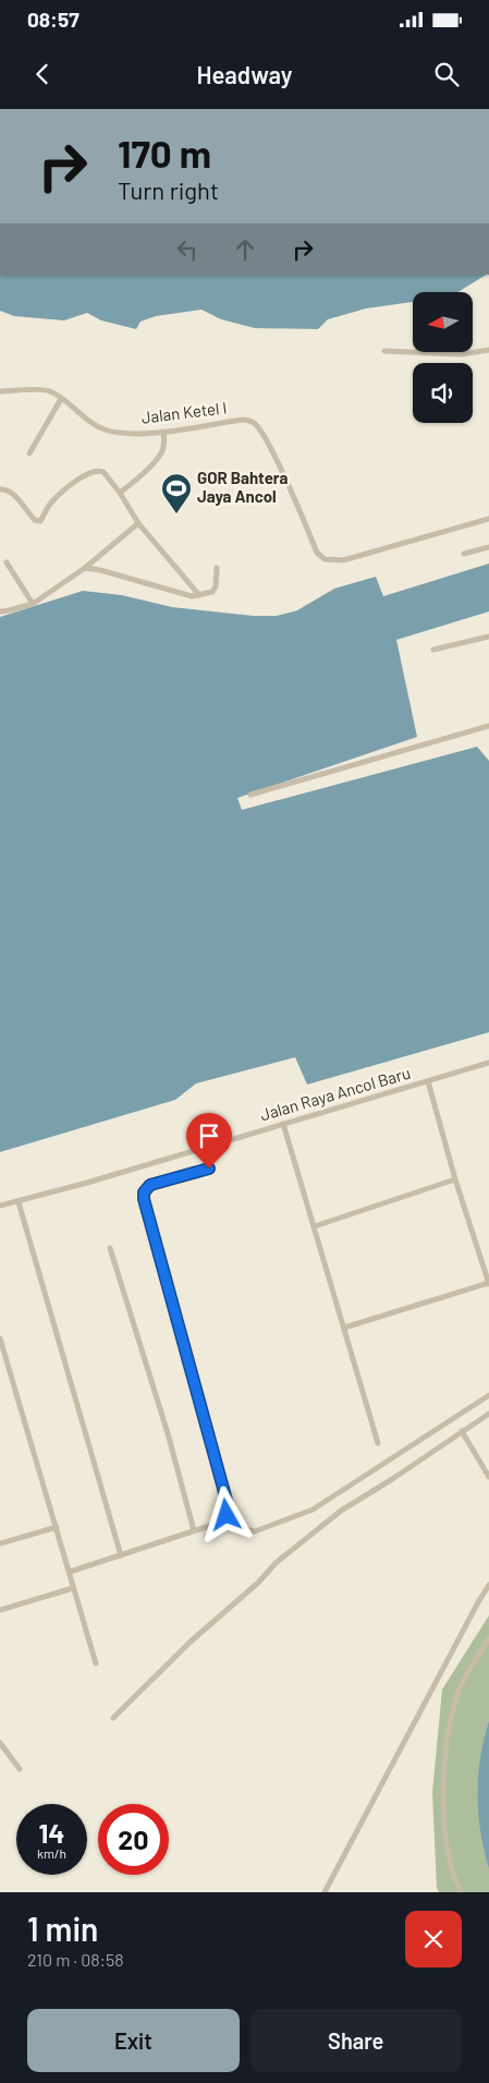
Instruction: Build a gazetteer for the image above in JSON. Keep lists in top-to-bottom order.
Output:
{
  "streets": {
    "lane": ["Jalan Ketel I", "Jalan Raya Ancol Baru"]
  },
  "places": {
    "sports": ["GOR Bahtera Jaya Ancol"]
  },
  "north": "left",
  "page": {
    "status": "08:57",
    "header": "Headway",
    "turn": ["170 m", "Turn right"],
    "speed": "14 km/h",
    "limit": "20",
    "heading": ["1 min", "210 m · 08:58"],
    "buttons": ["Exit", "Share"]
  }
}
